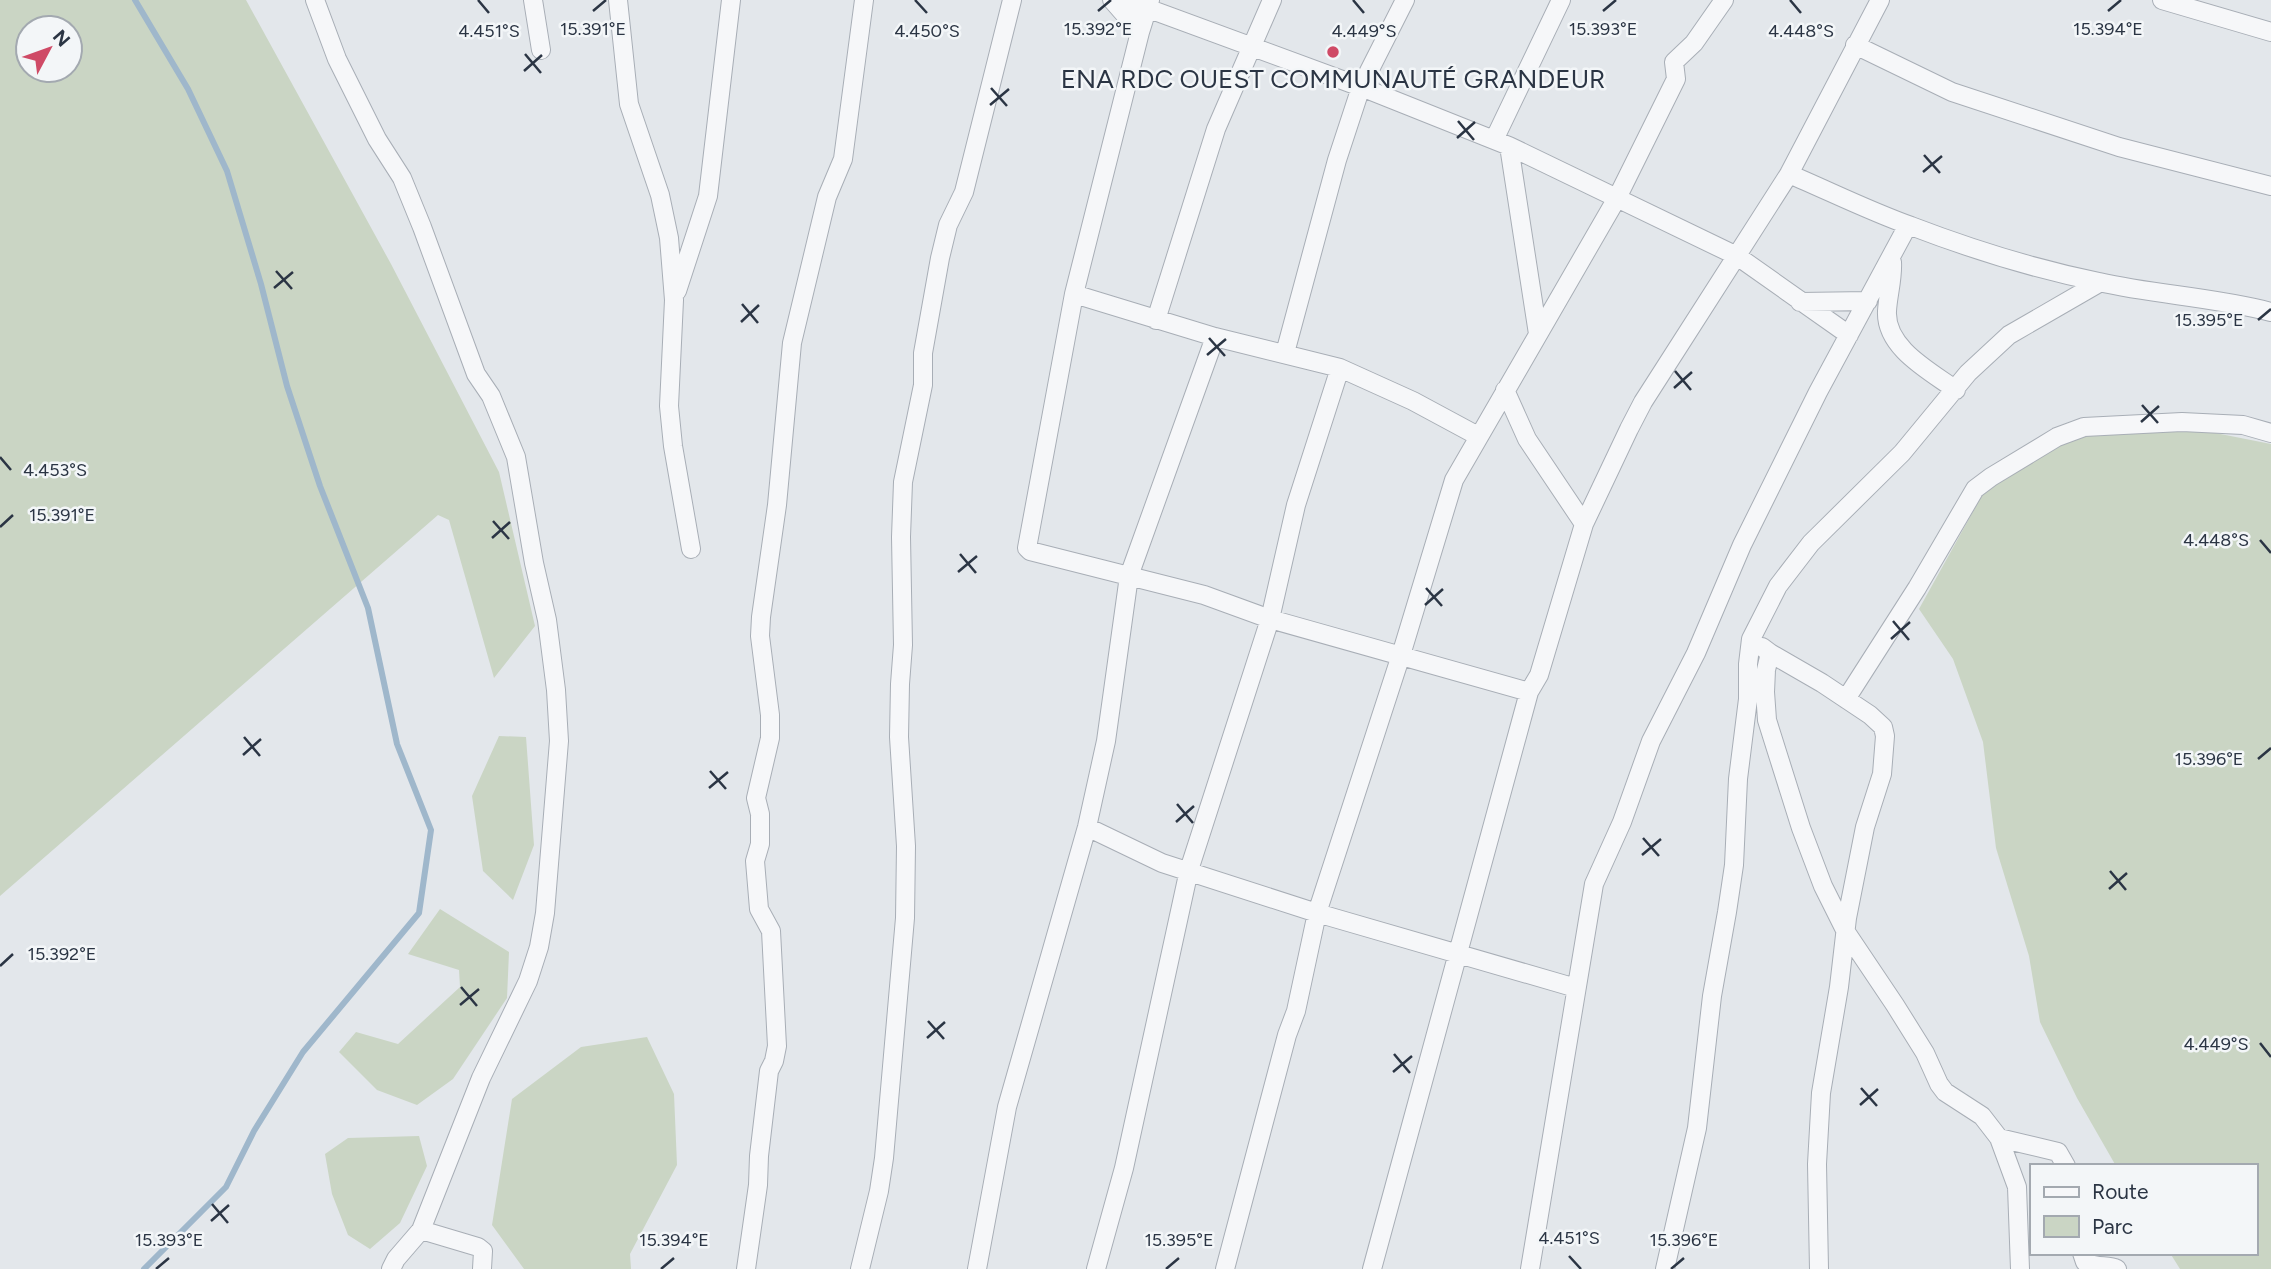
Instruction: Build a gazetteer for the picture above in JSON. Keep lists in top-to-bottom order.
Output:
{
  "places": ["ENA RDC OUEST COMMUNAUTÉ GRANDEUR"],
  "legend": ["Route", "Parc"],
  "north": "top right",
  "coordinates": [
    "15.391°E",
    "15.392°E",
    "15.393°E",
    "15.394°E",
    "4.451°S",
    "4.449°S",
    "4.448°S",
    "4.450°S",
    "15.395°E",
    "4.453°S",
    "15.396°E"
  ]
}
